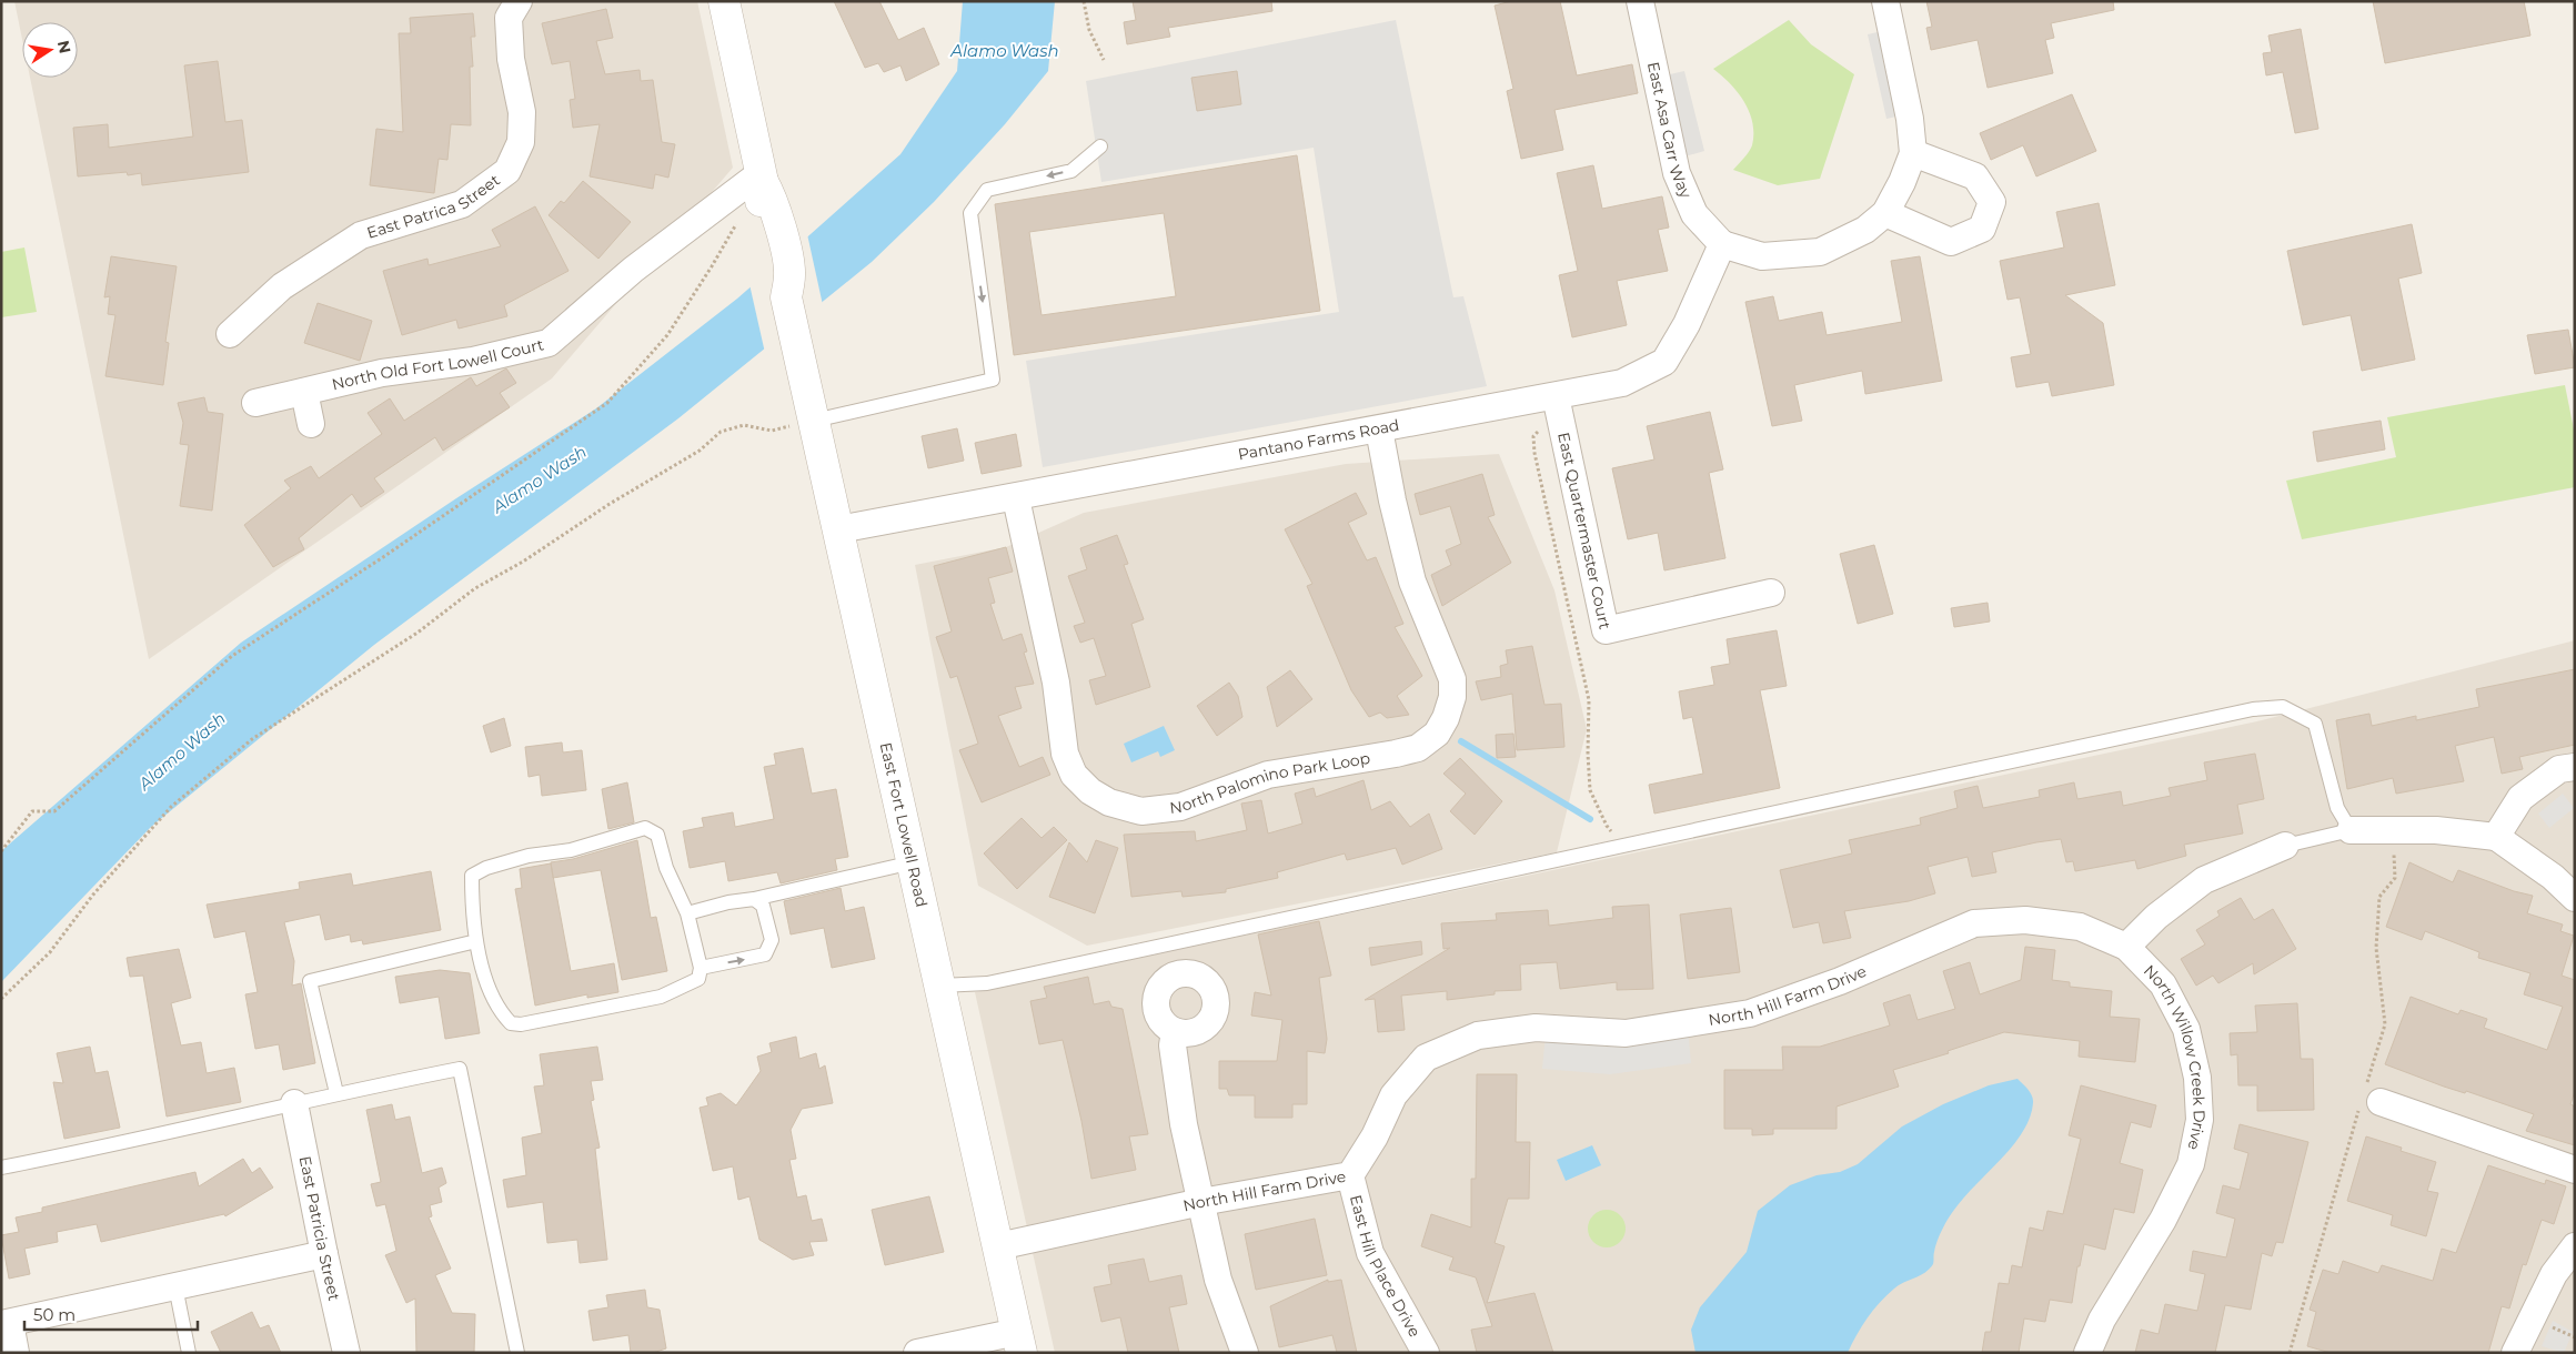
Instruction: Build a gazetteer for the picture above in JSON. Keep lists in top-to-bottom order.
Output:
{
  "streets": {
    "street": [
      "East Asa Carr Way",
      "East Patrica Street",
      "North Old Fort Lowell Court",
      "Pantano Farms Road",
      "East Quartermaster Court",
      "North Palomino Park Loop",
      "East Fort Lowell Road",
      "North Hill Farm Drive",
      "North Willow Creek Drive",
      "East Patricia Street",
      "East Hill Place Drive"
    ]
  },
  "crossings": [
    ["East Asa Carr Way", "Pantano Farms Road"],
    ["North Old Fort Lowell Court", "East Fort Lowell Road"],
    ["Pantano Farms Road", "East Quartermaster Court"],
    ["Pantano Farms Road", "North Palomino Park Loop"],
    ["Pantano Farms Road", "East Fort Lowell Road"],
    ["East Fort Lowell Road", "North Hill Farm Drive"],
    ["North Hill Farm Drive", "North Willow Creek Drive"],
    ["North Hill Farm Drive", "East Hill Place Drive"]
  ],
  "water": ["Alamo Wash"],
  "scale_bar": "50 m",
  "north": "right"
}
